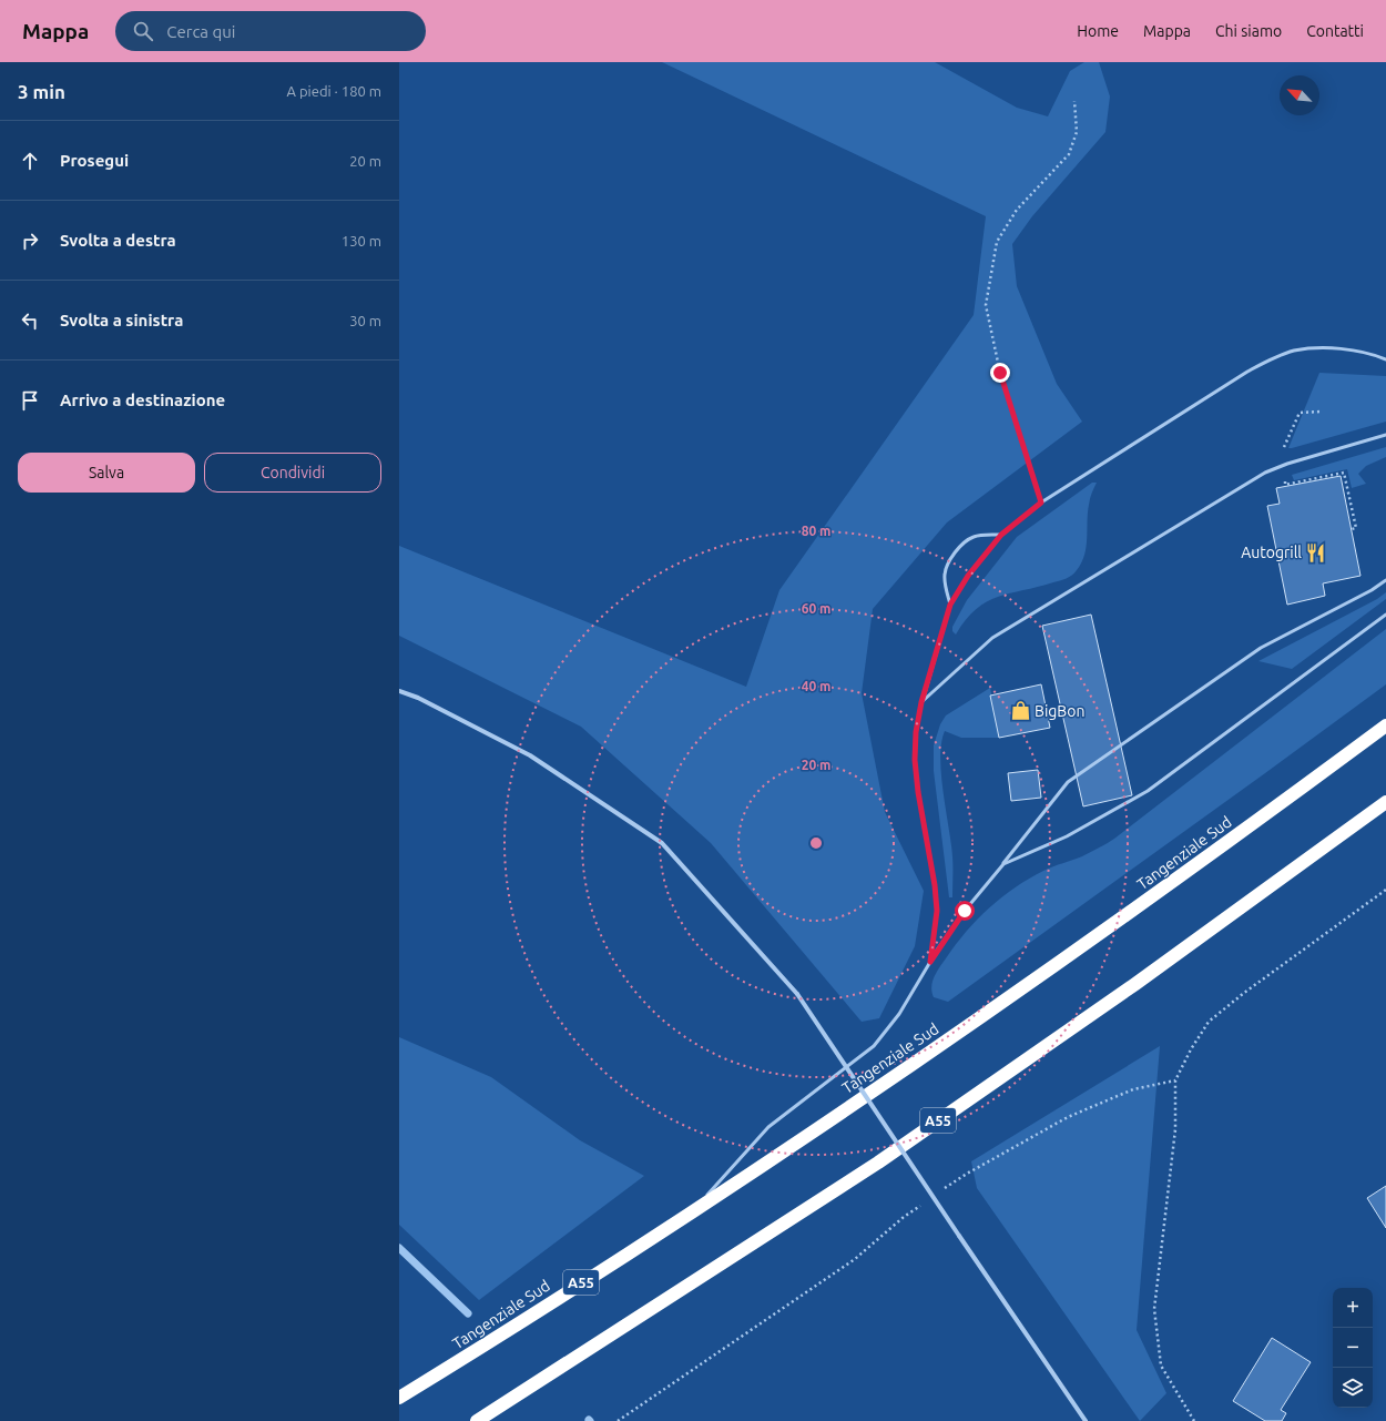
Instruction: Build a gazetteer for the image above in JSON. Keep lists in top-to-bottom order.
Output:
{
  "streets": {
    "highway": ["Tangenziale Sud", "A55"]
  },
  "places": {
    "restaurant": ["Autogrill"],
    "shop": ["BigBon"]
  },
  "north": "top left",
  "page": {
    "header": "Mappa",
    "search": "Cerca qui",
    "nav": [
      "Home",
      "Mappa",
      "Chi siamo",
      "Contatti"
    ],
    "heading": ["3 min", "A piedi · 180 m"],
    "list": [
      ["Prosegui", "20 m"],
      ["Svolta a destra", "130 m"],
      ["Svolta a sinistra", "30 m"],
      "Arrivo a destinazione"
    ],
    "buttons": ["Salva", "Condividi"],
    "map_buttons": ["+", "−"]
  },
  "rings": [
    "80 m",
    "60 m",
    "40 m",
    "20 m"
  ]
}
